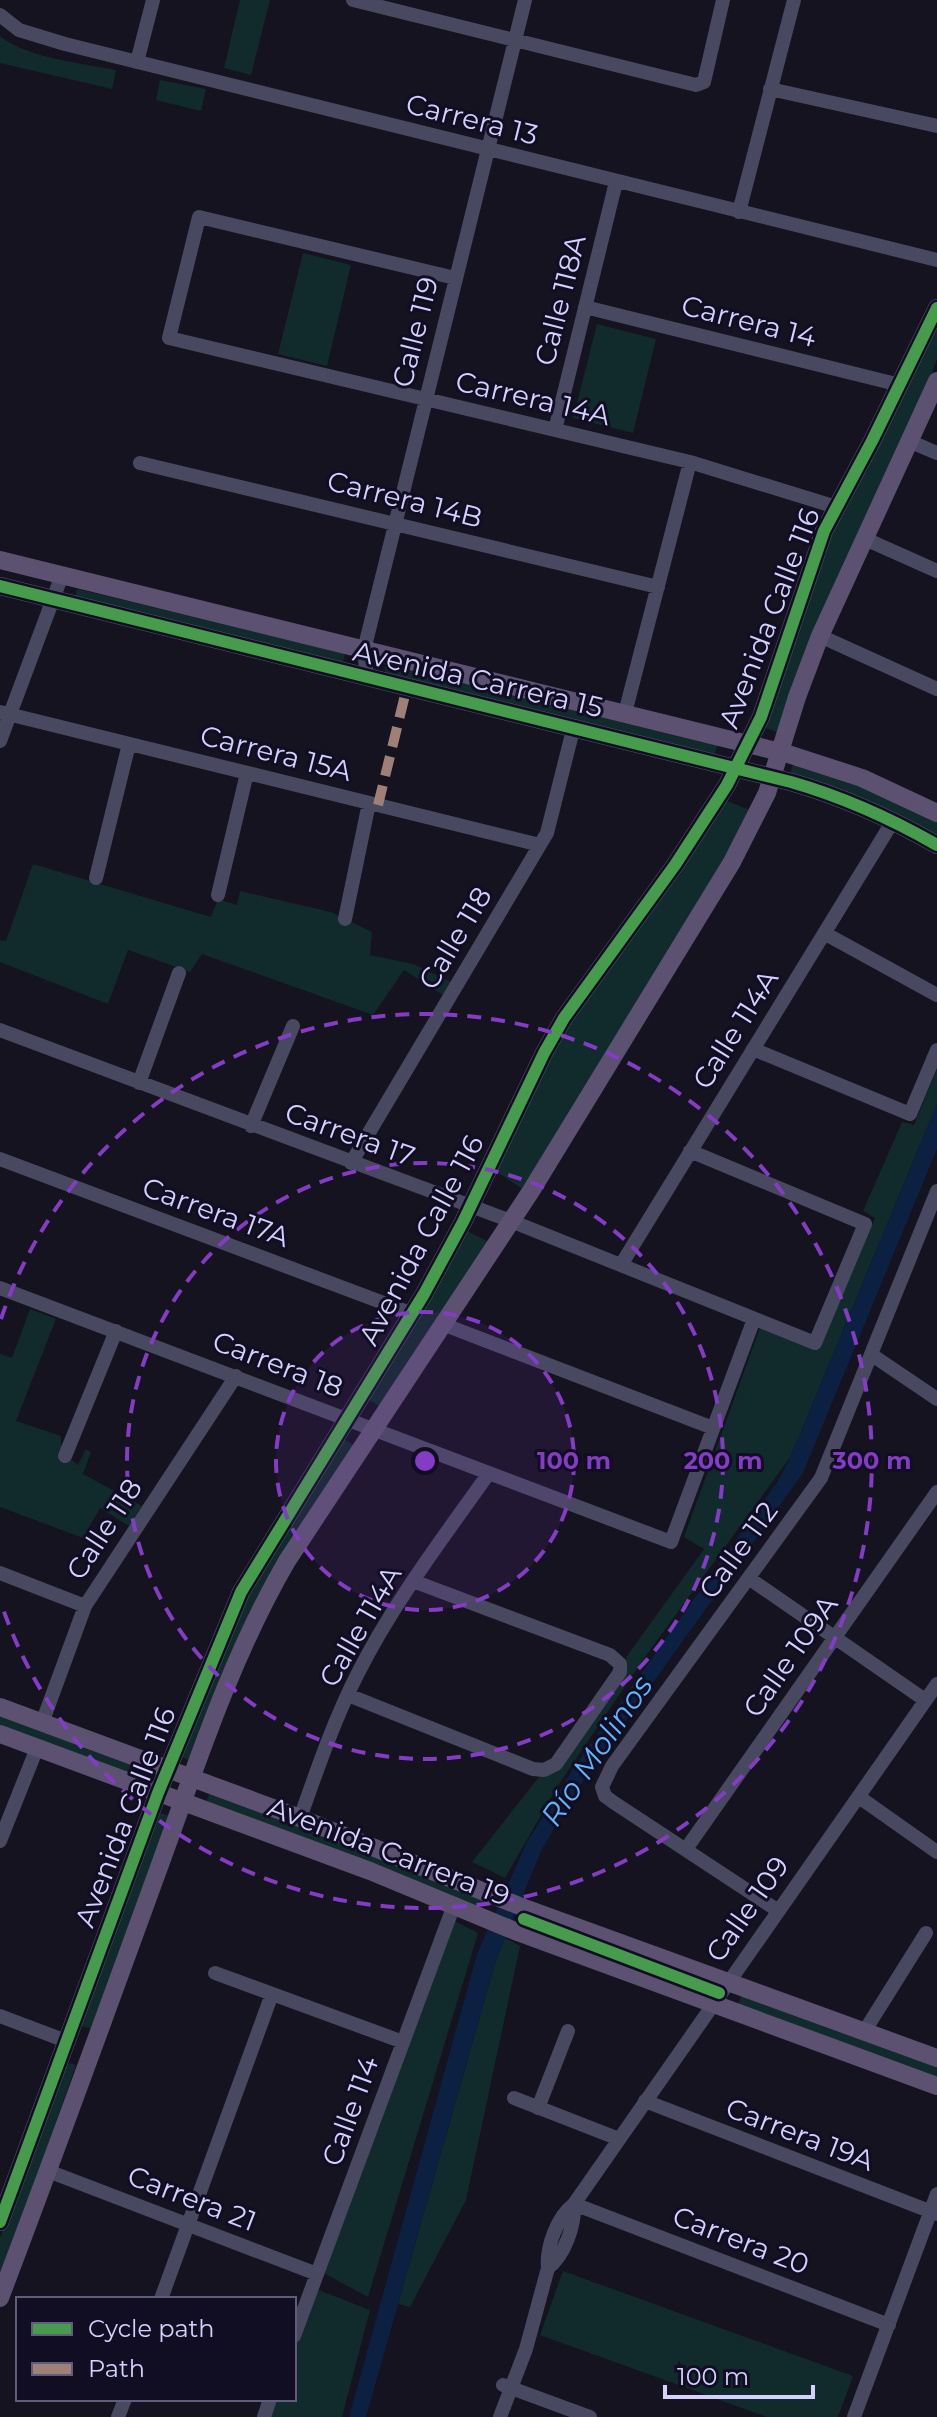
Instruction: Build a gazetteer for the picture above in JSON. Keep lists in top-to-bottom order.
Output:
{
  "streets": {
    "main road": ["Avenida Calle 116", "Avenida Carrera 15", "Avenida Carrera 19"],
    "street": [
      "Carrera 13",
      "Calle 118A",
      "Carrera 14",
      "Calle 119",
      "Carrera 14A",
      "Carrera 14B",
      "Carrera 15A",
      "Calle 118",
      "Calle 114A",
      "Carrera 17",
      "Carrera 17A",
      "Carrera 18",
      "Calle 112",
      "Calle 109A",
      "Calle 109",
      "Calle 114",
      "Carrera 19A",
      "Carrera 21",
      "Carrera 20"
    ]
  },
  "crossings": [
    ["Carrera 13", "Calle 118A"],
    ["Carrera 13", "Calle 119"],
    ["Calle 118A", "Carrera 14"],
    ["Calle 118A", "Carrera 14A"],
    ["Carrera 14", "Avenida Calle 116"],
    ["Calle 119", "Carrera 14A"],
    ["Calle 119", "Carrera 14B"],
    ["Calle 119", "Avenida Carrera 15"],
    ["Carrera 14A", "Avenida Calle 116"],
    ["Avenida Calle 116", "Avenida Carrera 15"],
    ["Avenida Calle 116", "Carrera 17"],
    ["Avenida Calle 116", "Carrera 17A"],
    ["Avenida Calle 116", "Carrera 18"],
    ["Avenida Calle 116", "Avenida Carrera 19"],
    ["Avenida Calle 116", "Carrera 21"],
    ["Avenida Carrera 15", "Calle 118"],
    ["Avenida Carrera 15", "Calle 114A"],
    ["Carrera 15A", "Calle 118"],
    ["Calle 118", "Carrera 17"],
    ["Calle 118", "Carrera 18"],
    ["Calle 118", "Avenida Carrera 19"],
    ["Calle 114A", "Carrera 17"],
    ["Calle 114A", "Carrera 18"],
    ["Calle 114A", "Avenida Carrera 19"],
    ["Calle 112", "Calle 109A"],
    ["Avenida Carrera 19", "Calle 109"],
    ["Avenida Carrera 19", "Calle 114"],
    ["Calle 109", "Carrera 19A"],
    ["Calle 109", "Carrera 20"],
    ["Calle 114", "Carrera 21"]
  ],
  "water": ["Río Molinos"],
  "legend": ["Cycle path", "Path"],
  "scale_bar": "100 m",
  "rings": ["100 m", "200 m", "300 m"]
}
